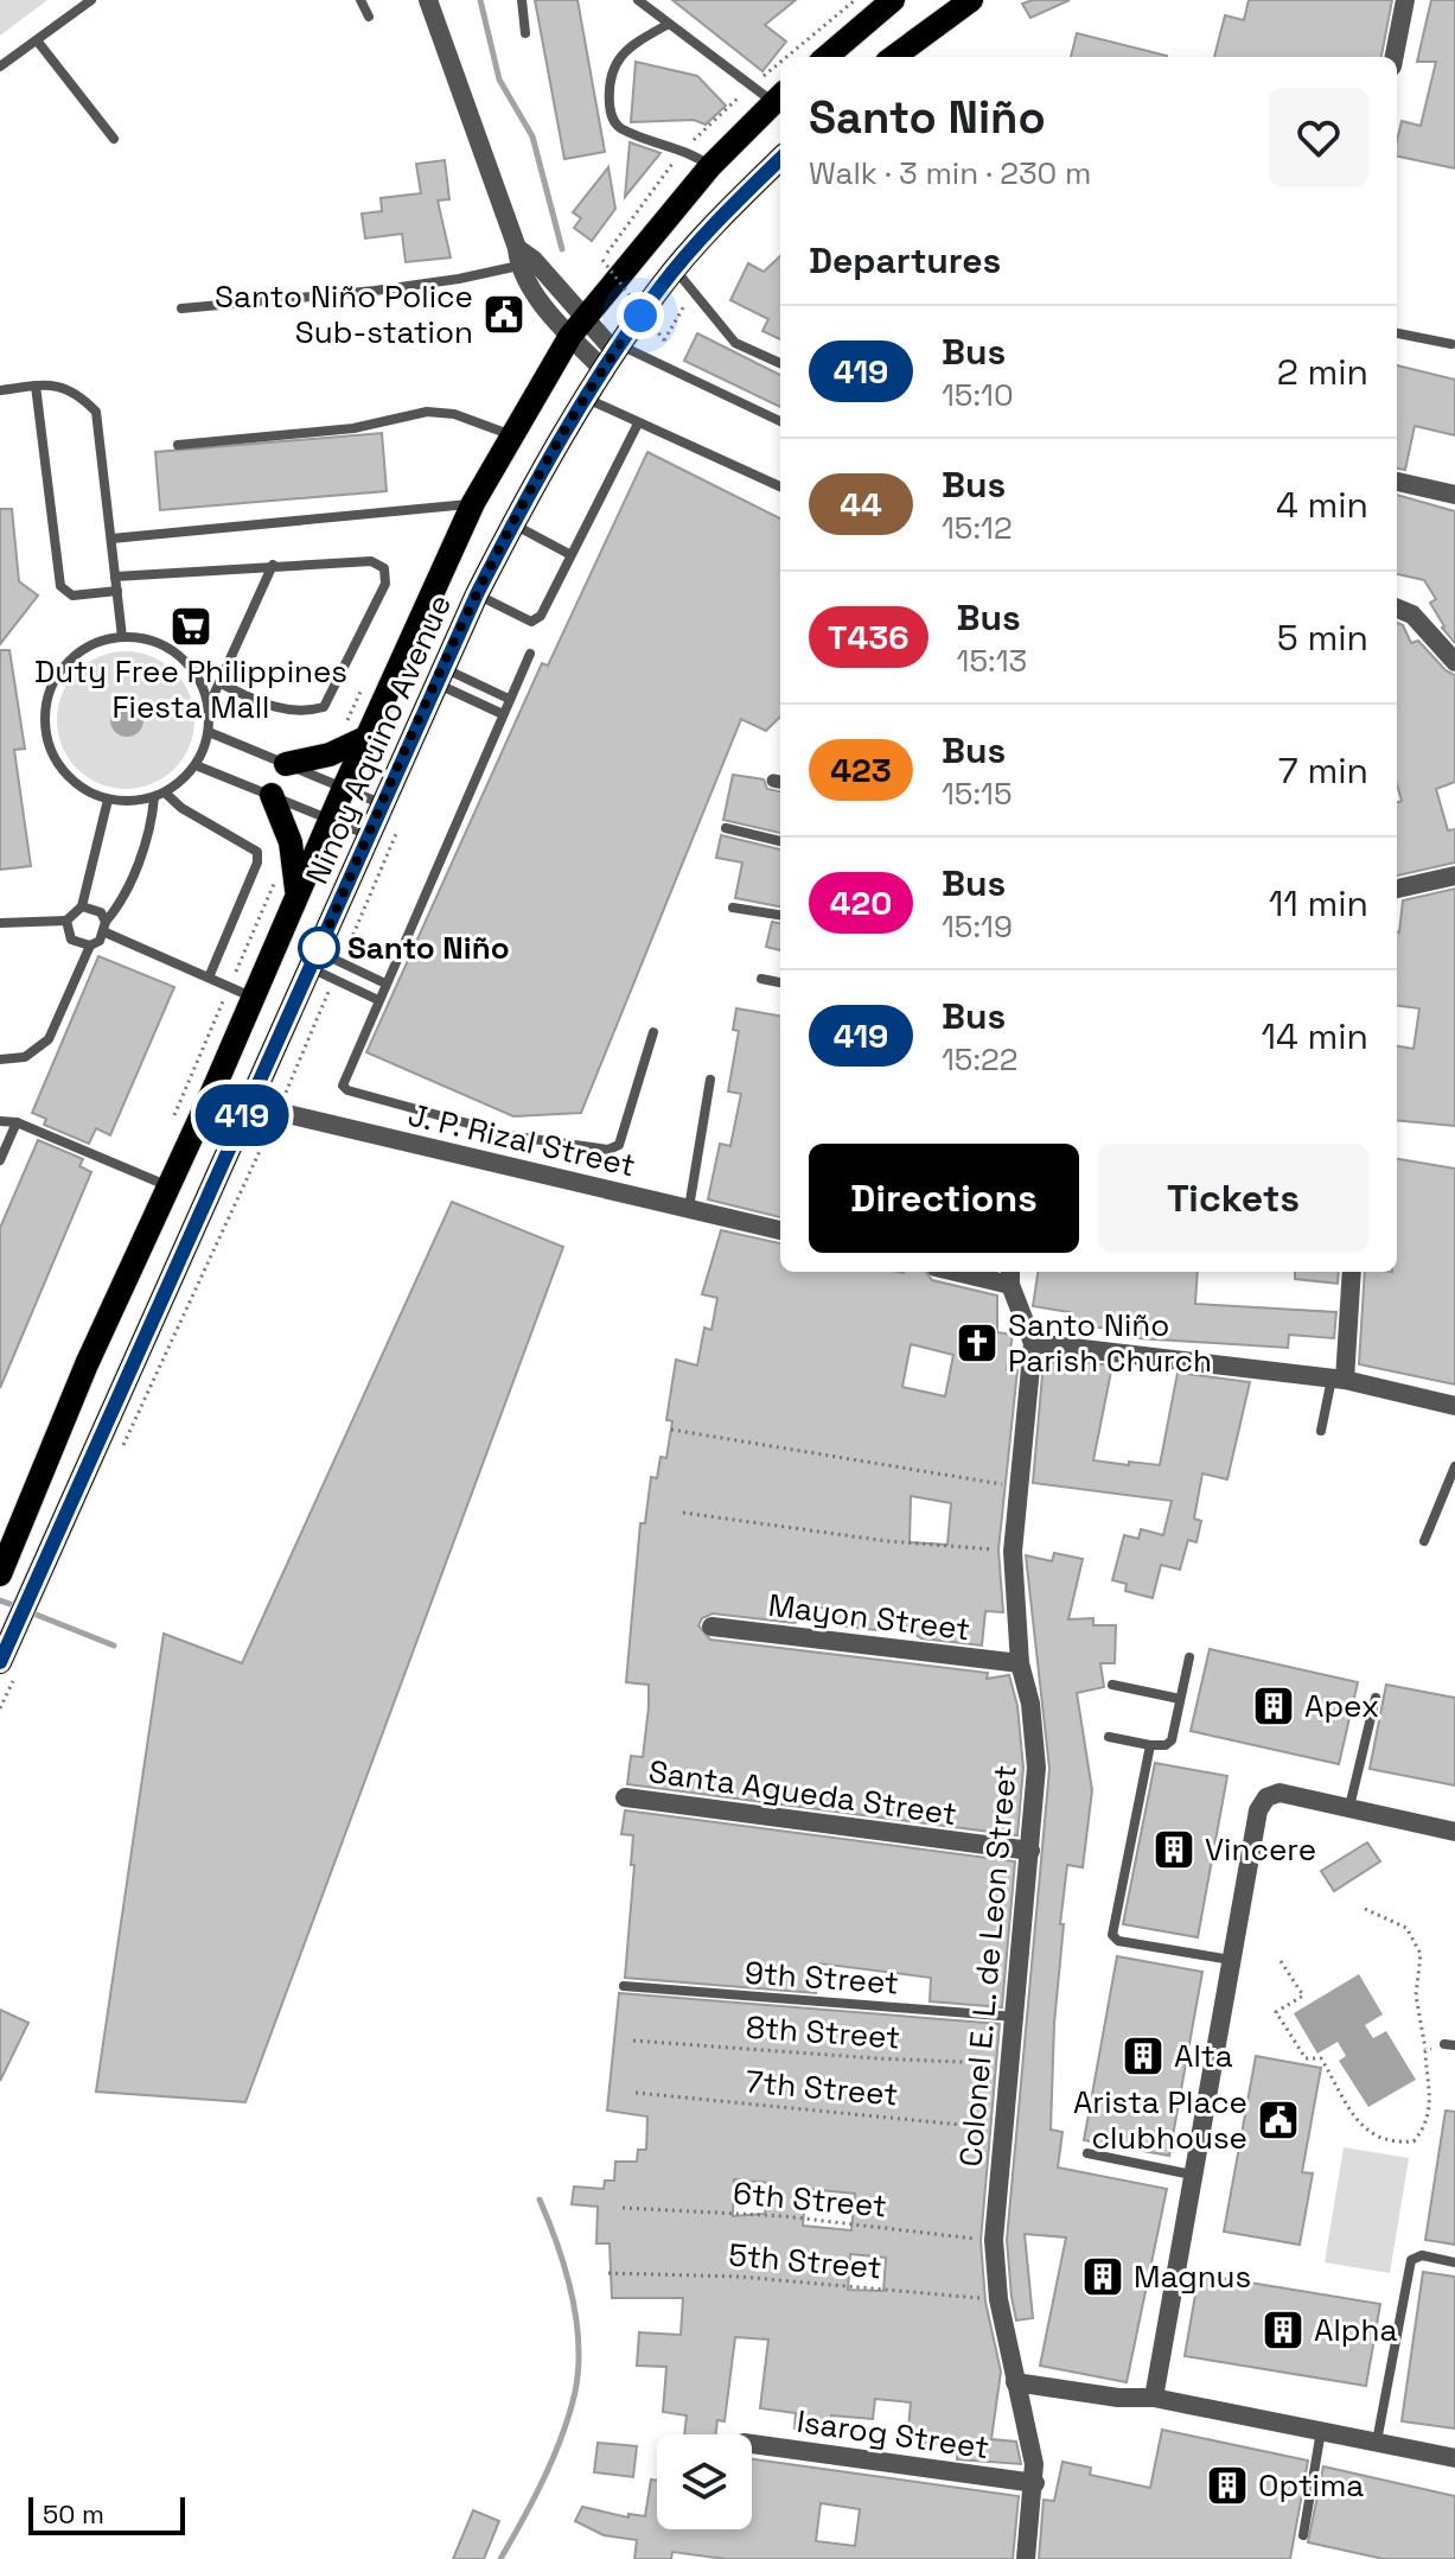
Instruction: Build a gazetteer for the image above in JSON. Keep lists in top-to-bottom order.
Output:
{
  "streets": {
    "main road": ["Ninoy Aquino Avenue"],
    "street": [
      "J. P. Rizal Street",
      "Mayon Street",
      "Santa Agueda Street",
      "Colonel E. L. de Leon Street",
      "Isarog Street"
    ],
    "lane": ["9th Street"],
    "path": [
      "8th Street",
      "7th Street",
      "6th Street",
      "5th Street"
    ]
  },
  "crossings": [
    ["Ninoy Aquino Avenue", "J. P. Rizal Street"],
    ["Mayon Street", "Colonel E. L. de Leon Street"],
    ["Santa Agueda Street", "Colonel E. L. de Leon Street"],
    ["Colonel E. L. de Leon Street", "9th Street"],
    ["Colonel E. L. de Leon Street", "8th Street"],
    ["Colonel E. L. de Leon Street", "7th Street"],
    ["Colonel E. L. de Leon Street", "6th Street"],
    ["Colonel E. L. de Leon Street", "5th Street"],
    ["Colonel E. L. de Leon Street", "Isarog Street"]
  ],
  "places": {
    "public building": ["Santo Niño Police Sub-station", "Arista Place clubhouse"],
    "supermarket": ["Duty Free Philippines Fiesta Mall"],
    "other": ["Santo Niño"],
    "church": ["Santo Niño Parish Church"],
    "building": [
      "Apex",
      "Vincere",
      "Alta",
      "Magnus",
      "Alpha",
      "Optima"
    ]
  },
  "lines": ["bus line 419"],
  "scale_bar": "50 m",
  "page": {
    "on_map": "419",
    "heading": [
      ["Santo Niño", "Walk · 3 min · 230 m"],
      "Departures"
    ],
    "list": [
      {
        "mark": "419",
        "name": "Bus",
        "note": "15:10",
        "value": "2 min"
      },
      {
        "mark": "44",
        "name": "Bus",
        "note": "15:12",
        "value": "4 min"
      },
      {
        "mark": "T436",
        "name": "Bus",
        "note": "15:13",
        "value": "5 min"
      },
      {
        "mark": "423",
        "name": "Bus",
        "note": "15:15",
        "value": "7 min"
      },
      {
        "mark": "420",
        "name": "Bus",
        "note": "15:19",
        "value": "11 min"
      },
      {
        "mark": "419",
        "name": "Bus",
        "note": "15:22",
        "value": "14 min"
      }
    ],
    "buttons": ["Directions", "Tickets"],
    "scale": "50 m"
  }
}
